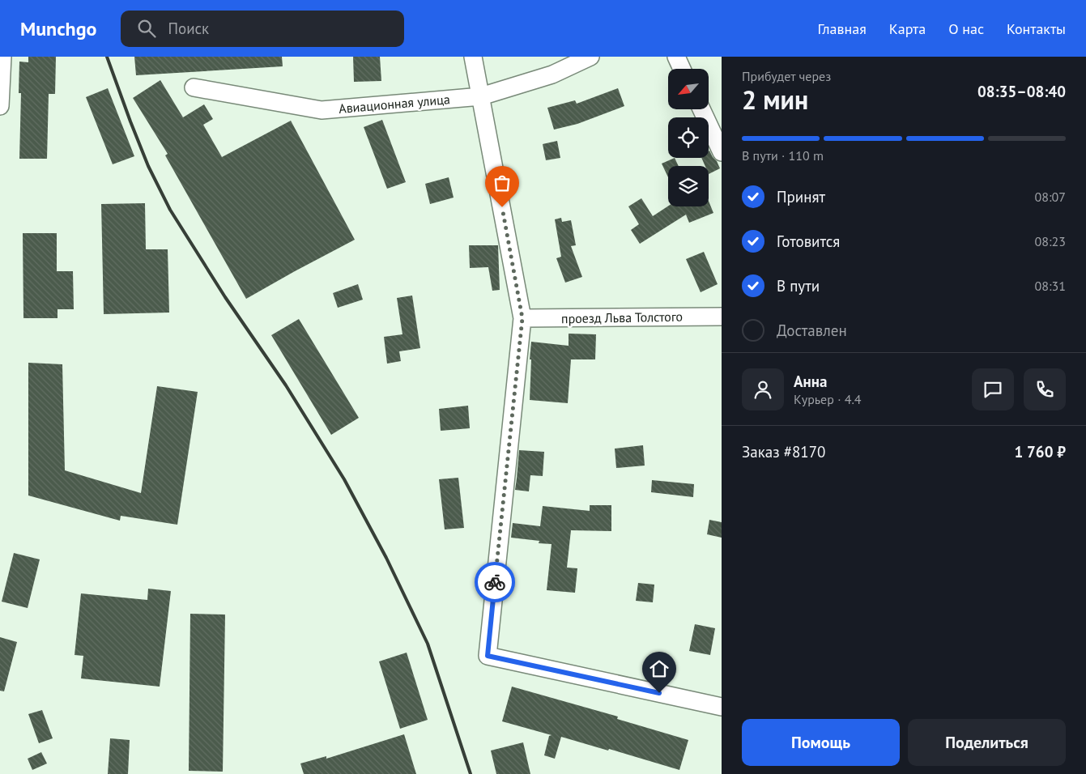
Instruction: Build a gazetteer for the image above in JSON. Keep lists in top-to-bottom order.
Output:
{
  "streets": {
    "street": ["Авиационная улица", "проезд Льва Толстого"]
  },
  "north": "bottom left",
  "page": {
    "header": "Munchgo",
    "search": "Поиск",
    "nav": [
      "Главная",
      "Карта",
      "О нас",
      "Контакты"
    ],
    "heading": ["2 мин", "Прибудет через", "08:35–08:40"],
    "panel": [
      "Анна",
      "Курьер · 4.4",
      "Заказ #8170",
      "1 760 ₽"
    ],
    "bar": "В пути · 110 m",
    "list": [
      ["Принят", "08:07"],
      ["Готовится", "08:23"],
      ["В пути", "08:31"],
      "Доставлен"
    ],
    "buttons": ["Помощь", "Поделиться"]
  }
}
